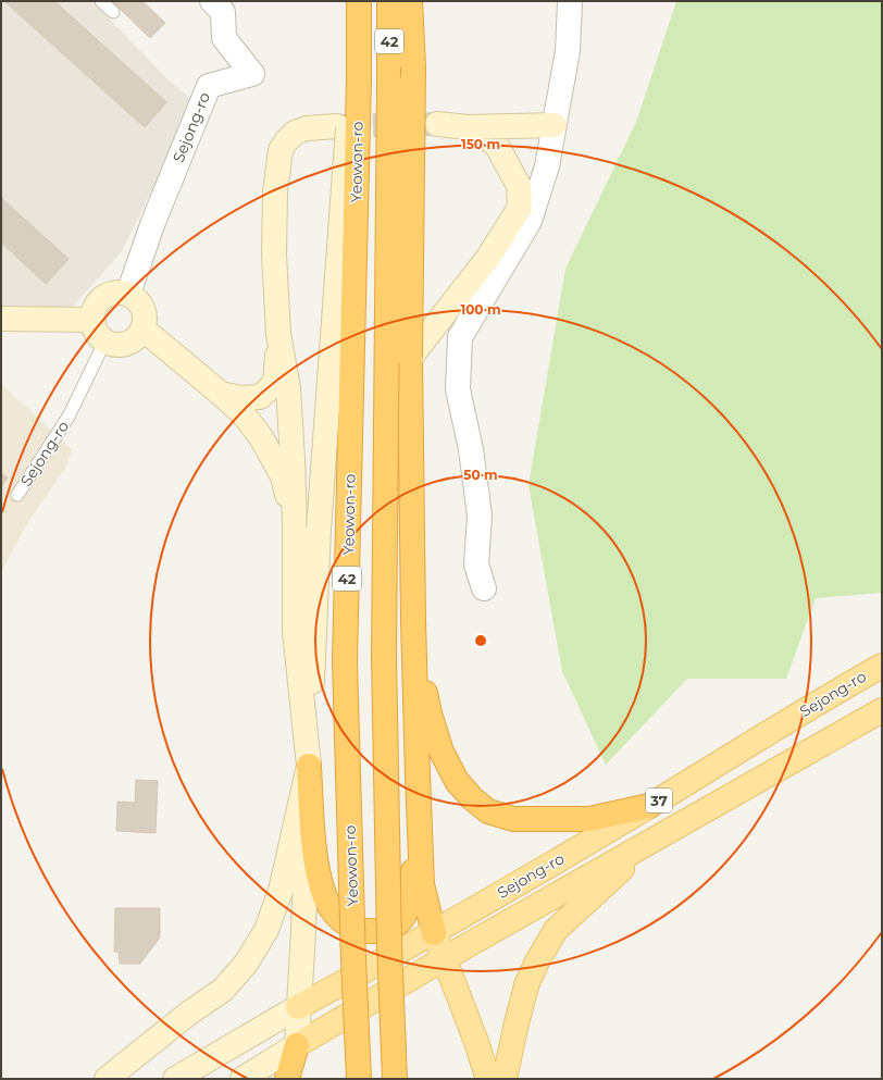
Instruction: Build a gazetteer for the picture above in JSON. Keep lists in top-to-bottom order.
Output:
{
  "streets": {
    "highway": ["42", "Yeowon-ro"],
    "main road": ["Sejong-ro", "37"]
  },
  "crossings": [
    ["Sejong-ro", "37"]
  ],
  "rings": ["150 m", "100 m", "50 m"]
}
